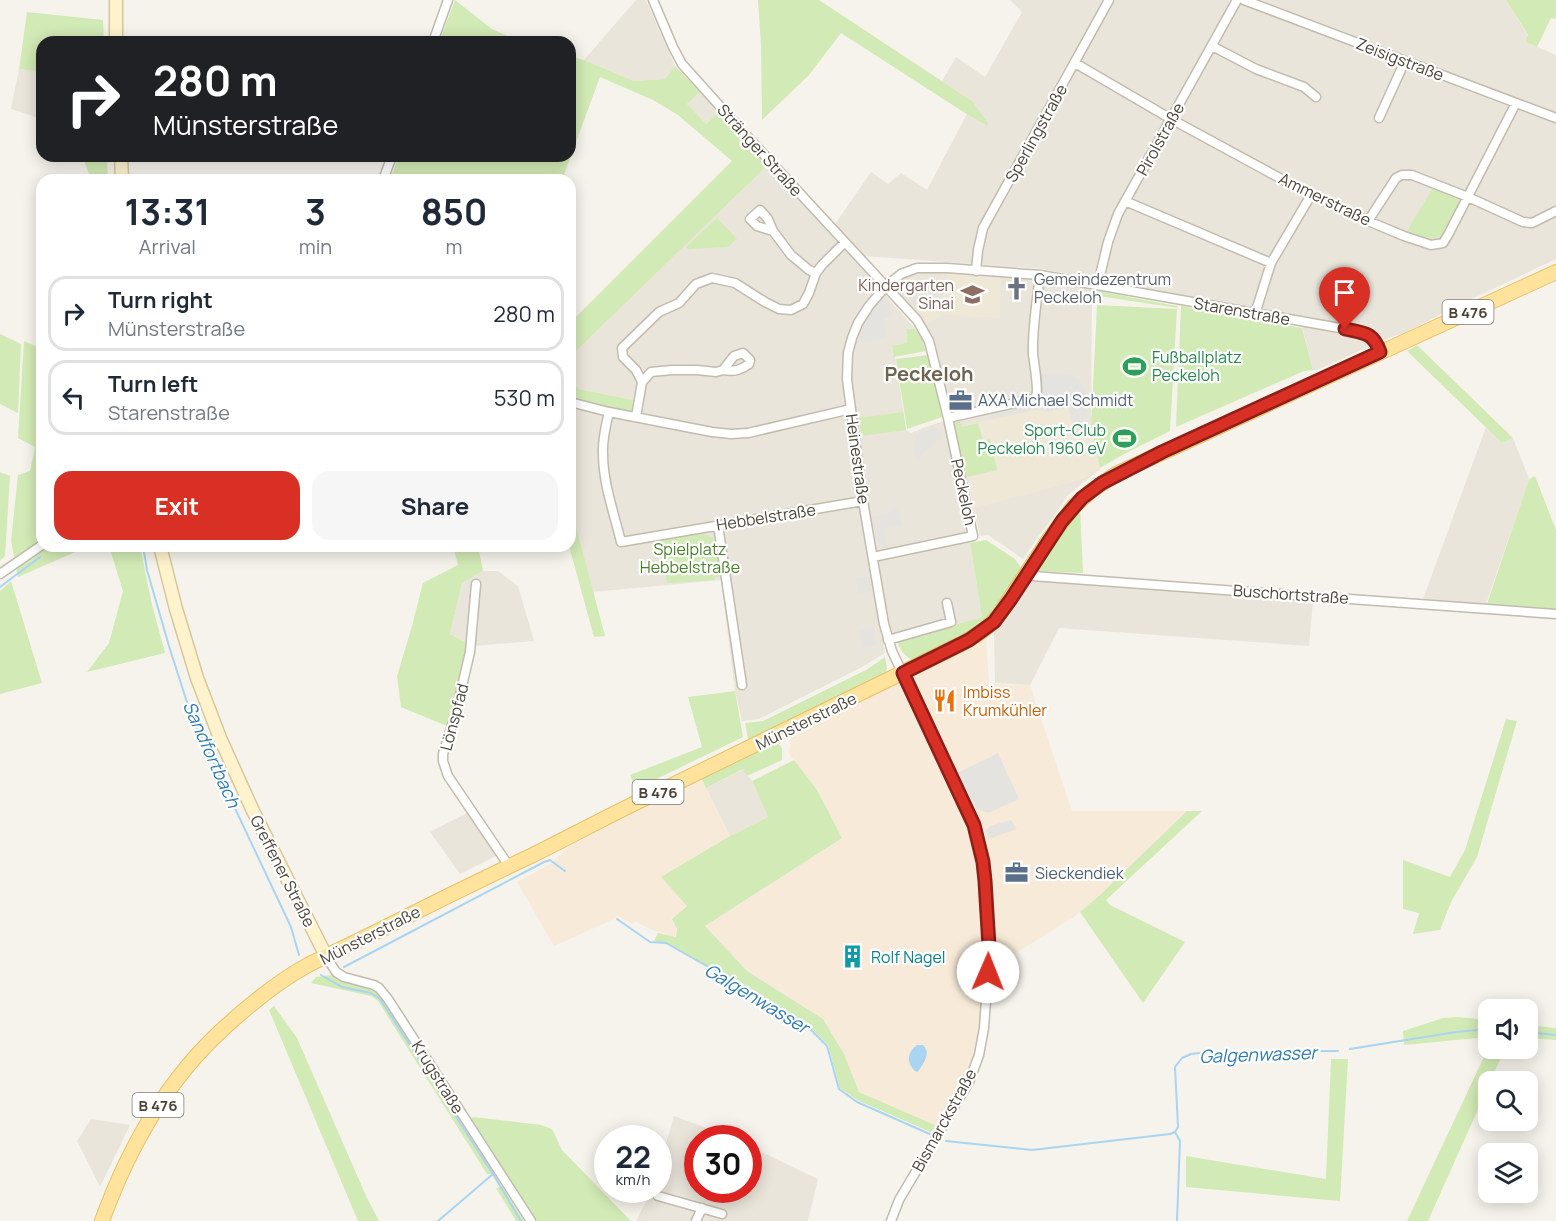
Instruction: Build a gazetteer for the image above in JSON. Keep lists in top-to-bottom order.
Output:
{
  "streets": {
    "main road": ["B 476", "Münsterstraße", "Greffener Straße"],
    "street": [
      "Zeisigstraße",
      "Sperlingstraße",
      "Pirolstraße",
      "Stränger Straße",
      "Ammerstraße",
      "Starenstraße",
      "Heinestraße",
      "Peckeloh",
      "Hebbelstraße",
      "Buschortstraße",
      "Lönspfad",
      "Krugstraße",
      "Bismarckstraße"
    ]
  },
  "crossings": [
    ["Zeisigstraße", "Ammerstraße"],
    ["Sperlingstraße", "Ammerstraße"],
    ["Sperlingstraße", "Starenstraße"],
    ["Pirolstraße", "Ammerstraße"],
    ["Pirolstraße", "Starenstraße"],
    ["Stränger Straße", "Starenstraße"],
    ["Stränger Straße", "Heinestraße"],
    ["Stränger Straße", "Peckeloh"],
    ["Starenstraße", "Heinestraße"],
    ["Starenstraße", "Peckeloh"],
    ["Starenstraße", "Münsterstraße"],
    ["Heinestraße", "Peckeloh"],
    ["Heinestraße", "Hebbelstraße"],
    ["Heinestraße", "Münsterstraße"],
    ["Heinestraße", "Bismarckstraße"],
    ["Buschortstraße", "Münsterstraße"],
    ["Lönspfad", "Münsterstraße"],
    ["Münsterstraße", "Greffener Straße"],
    ["Münsterstraße", "Krugstraße"],
    ["Münsterstraße", "Bismarckstraße"],
    ["Greffener Straße", "Krugstraße"]
  ],
  "districts": ["Peckeloh"],
  "water": ["Sandfortbach", "Galgenwasser"],
  "parks": ["Spielplatz Hebbelstraße"],
  "places": {
    "church": ["Gemeindezentrum Peckeloh"],
    "school or university": ["Kindergarten Sinai"],
    "sports": ["Fußballplatz Peckeloh", "Sport-Club Peckeloh 1960 eV"],
    "office": ["AXA Michael Schmidt", "Sieckendiek"],
    "restaurant": ["Imbiss Krumkühler"],
    "building": ["Rolf Nagel"]
  },
  "page": {
    "turn": ["280 m", "Münsterstraße"],
    "eta": [
      "13:31",
      "Arrival",
      "3",
      "min",
      "850",
      "m"
    ],
    "list": [
      {
        "name": "Turn right",
        "note": "Münsterstraße",
        "value": "280 m"
      },
      {
        "name": "Turn left",
        "note": "Starenstraße",
        "value": "530 m"
      }
    ],
    "buttons": ["Exit", "Share"],
    "speed": "22 km/h",
    "limit": "30"
  }
}
